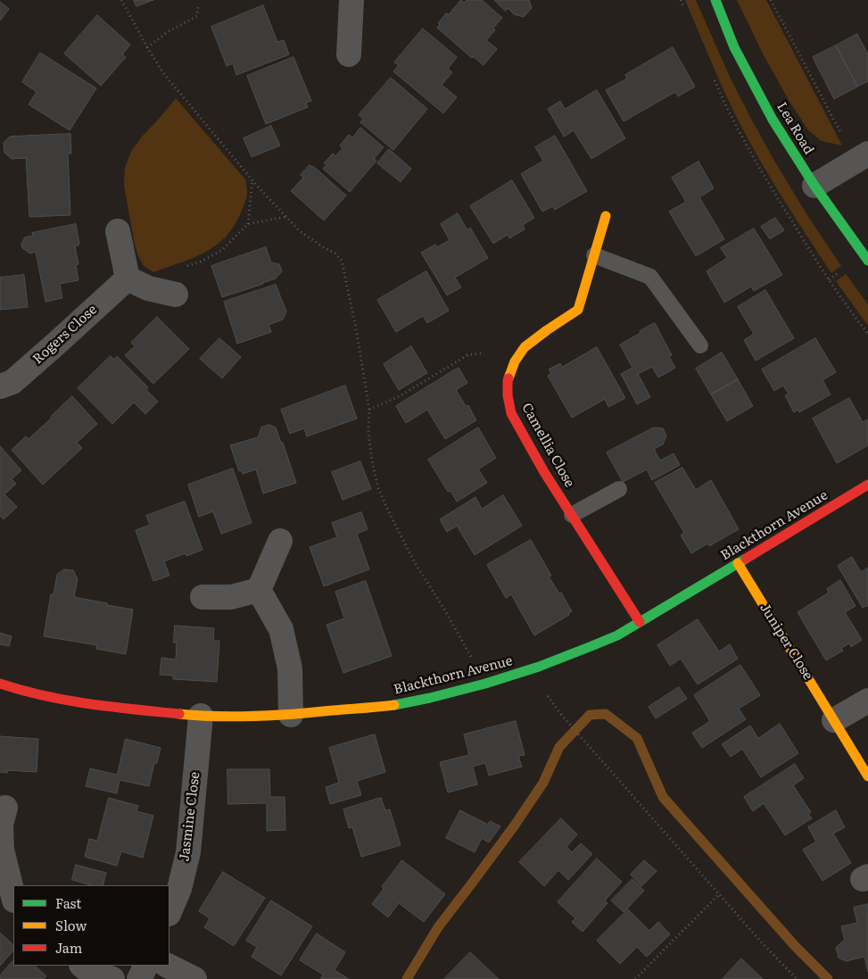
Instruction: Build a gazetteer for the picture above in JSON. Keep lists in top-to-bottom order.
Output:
{
  "streets": {
    "street": [
      "Lea Road",
      "Rogers Close",
      "Camellia Close",
      "Blackthorn Avenue",
      "Juniper Close",
      "Jasmine Close"
    ]
  },
  "crossings": [
    ["Camellia Close", "Blackthorn Avenue"],
    ["Blackthorn Avenue", "Juniper Close"],
    ["Blackthorn Avenue", "Jasmine Close"]
  ],
  "legend": ["Fast", "Slow", "Jam"]
}
